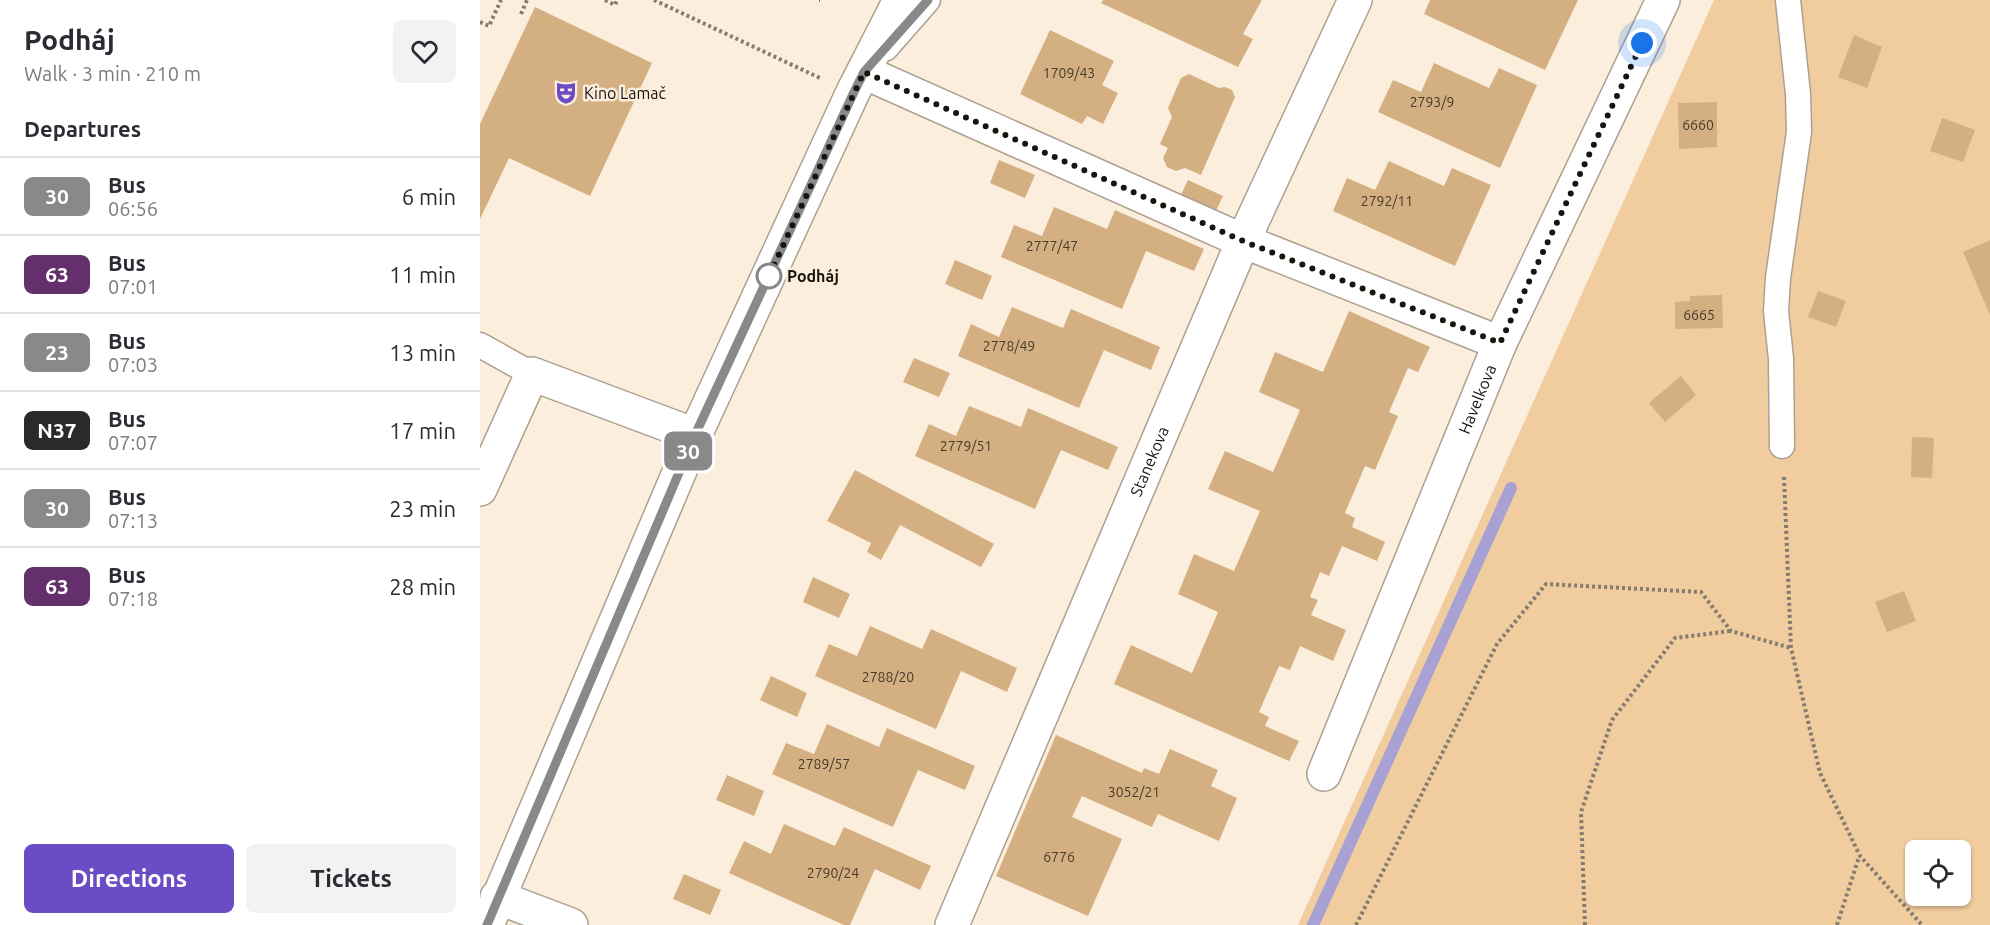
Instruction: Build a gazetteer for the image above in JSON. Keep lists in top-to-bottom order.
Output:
{
  "streets": {
    "street": ["Havelkova", "Stanekova"]
  },
  "places": {
    "theatre": ["Kino Lamač"],
    "other": ["Podháj"]
  },
  "lines": ["bus line 30"],
  "house_numbers": [
    "1709/43",
    "2793/9",
    "6660",
    "2792/11",
    "2777/47",
    "6665",
    "2778/49",
    "2779/51",
    "2788/20",
    "2789/57",
    "3052/21",
    "6776",
    "2790/24"
  ],
  "page": {
    "heading": [
      ["Podháj", "Walk · 3 min · 210 m"],
      "Departures"
    ],
    "on_map": "30",
    "list": [
      {
        "mark": "30",
        "name": "Bus",
        "note": "06:56",
        "value": "6 min"
      },
      {
        "mark": "63",
        "name": "Bus",
        "note": "07:01",
        "value": "11 min"
      },
      {
        "mark": "23",
        "name": "Bus",
        "note": "07:03",
        "value": "13 min"
      },
      {
        "mark": "N37",
        "name": "Bus",
        "note": "07:07",
        "value": "17 min"
      },
      {
        "mark": "30",
        "name": "Bus",
        "note": "07:13",
        "value": "23 min"
      },
      {
        "mark": "63",
        "name": "Bus",
        "note": "07:18",
        "value": "28 min"
      }
    ],
    "buttons": ["Directions", "Tickets"]
  }
}
